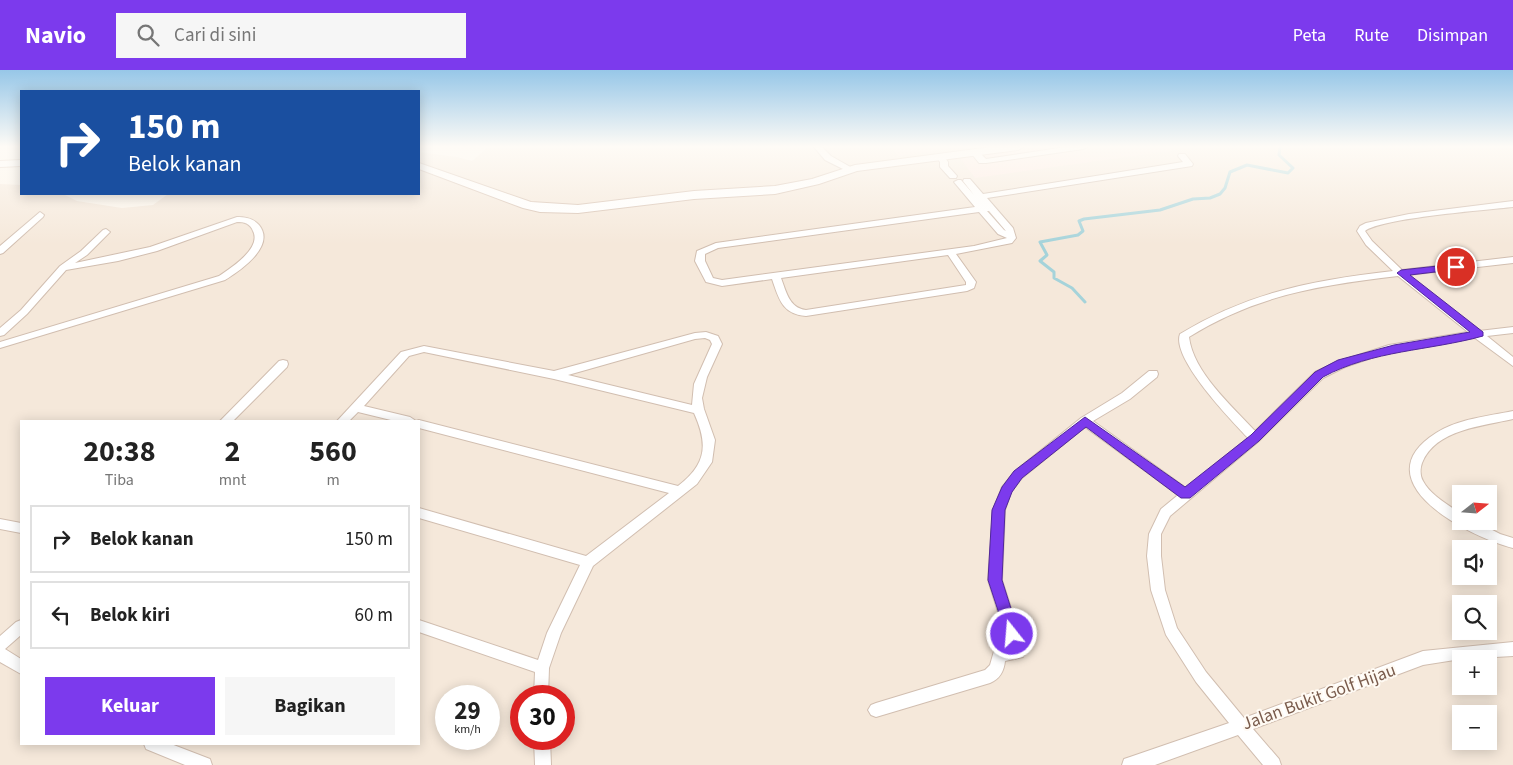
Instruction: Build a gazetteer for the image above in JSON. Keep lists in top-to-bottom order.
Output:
{
  "streets": {
    "street": ["Jalan Bukit Golf Hijau"]
  },
  "north": "right",
  "page": {
    "header": "Navio",
    "search": "Cari di sini",
    "nav": ["Peta", "Rute", "Disimpan"],
    "turn": ["150 m", "Belok kanan"],
    "eta": [
      "20:38",
      "Tiba",
      "2",
      "mnt",
      "560",
      "m"
    ],
    "map_buttons": ["+", "−"],
    "list": [
      {
        "name": "Belok kanan",
        "value": "150 m"
      },
      {
        "name": "Belok kiri",
        "value": "60 m"
      }
    ],
    "buttons": ["Keluar", "Bagikan"],
    "speed": "29 km/h",
    "limit": "30"
  }
}
